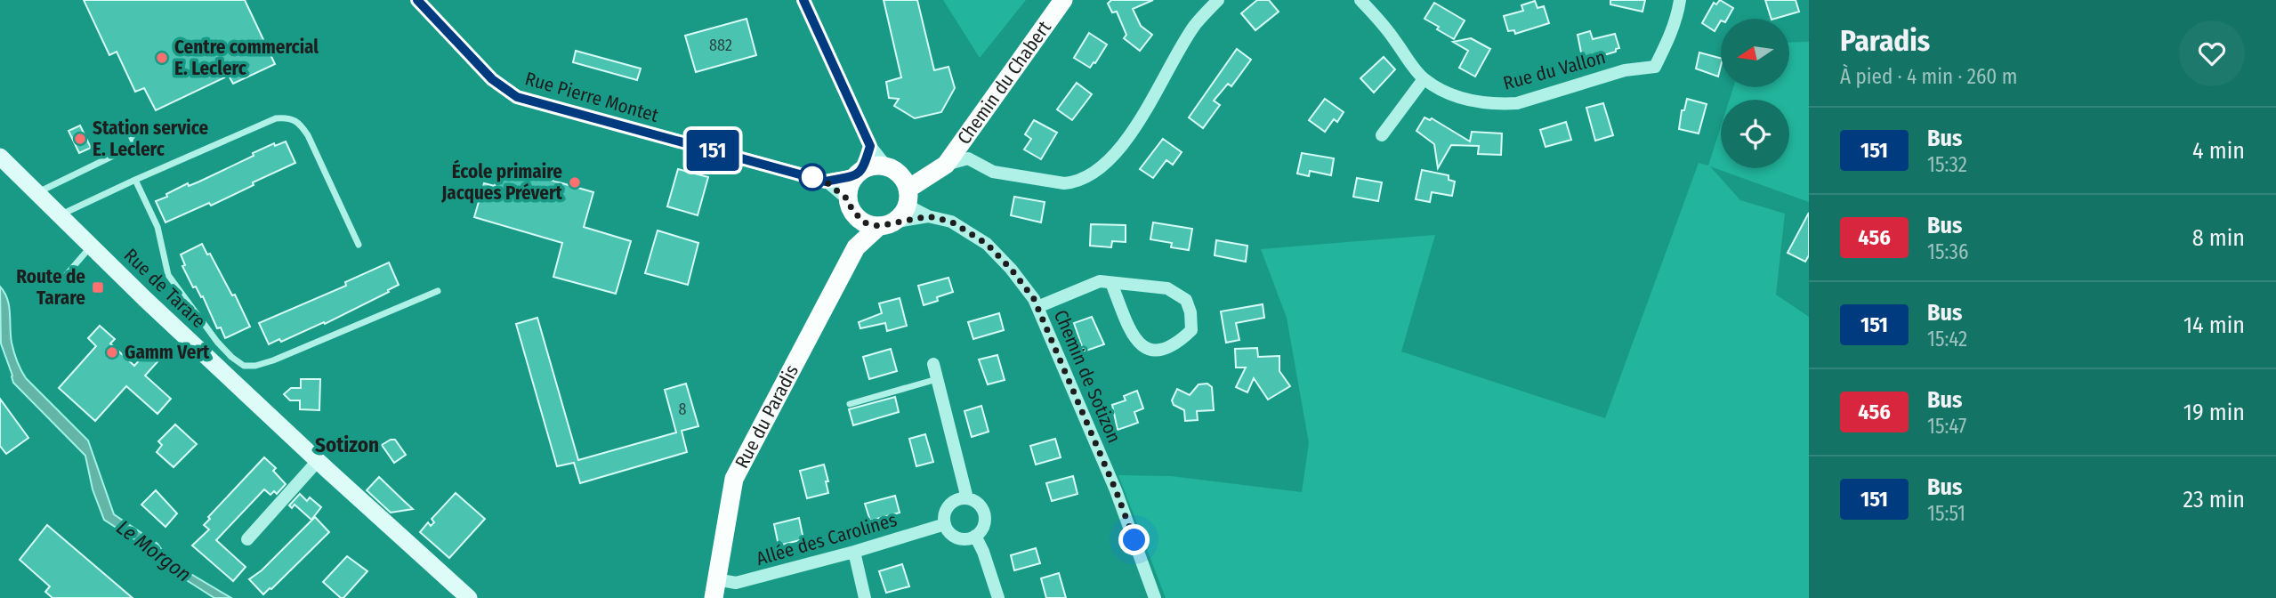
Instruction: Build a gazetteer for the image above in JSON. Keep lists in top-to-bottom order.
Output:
{
  "streets": {
    "main road": ["Chemin du Chabert", "Rue de Tarare", "Rue du Paradis"],
    "street": [
      "Rue du Vallon",
      "Rue Pierre Montet",
      "Chemin de Sotizon",
      "Allée des Carolines"
    ]
  },
  "crossings": [
    ["Chemin du Chabert", "Rue Pierre Montet"],
    ["Chemin du Chabert", "Chemin de Sotizon"],
    ["Chemin du Chabert", "Rue du Paradis"],
    ["Rue Pierre Montet", "Chemin de Sotizon"],
    ["Rue Pierre Montet", "Rue du Paradis"],
    ["Chemin de Sotizon", "Rue du Paradis"],
    ["Rue du Paradis", "Allée des Carolines"]
  ],
  "districts": ["Sotizon"],
  "water": ["Le Morgon"],
  "places": {
    "other": [
      "Centre commercial E. Leclerc",
      "Station service E. Leclerc",
      "École primaire Jacques Prévert",
      "Gamm Vert"
    ],
    "transit": ["Route de Tarare"]
  },
  "lines": ["bus line 151"],
  "house_numbers": ["882", "8"],
  "north": "left",
  "page": {
    "on_map": "151",
    "heading": ["Paradis", "À pied · 4 min · 260 m"],
    "list": [
      {
        "mark": "151",
        "name": "Bus",
        "note": "15:32",
        "value": "4 min"
      },
      {
        "mark": "456",
        "name": "Bus",
        "note": "15:36",
        "value": "8 min"
      },
      {
        "mark": "151",
        "name": "Bus",
        "note": "15:42",
        "value": "14 min"
      },
      {
        "mark": "456",
        "name": "Bus",
        "note": "15:47",
        "value": "19 min"
      },
      {
        "mark": "151",
        "name": "Bus",
        "note": "15:51",
        "value": "23 min"
      }
    ]
  }
}
